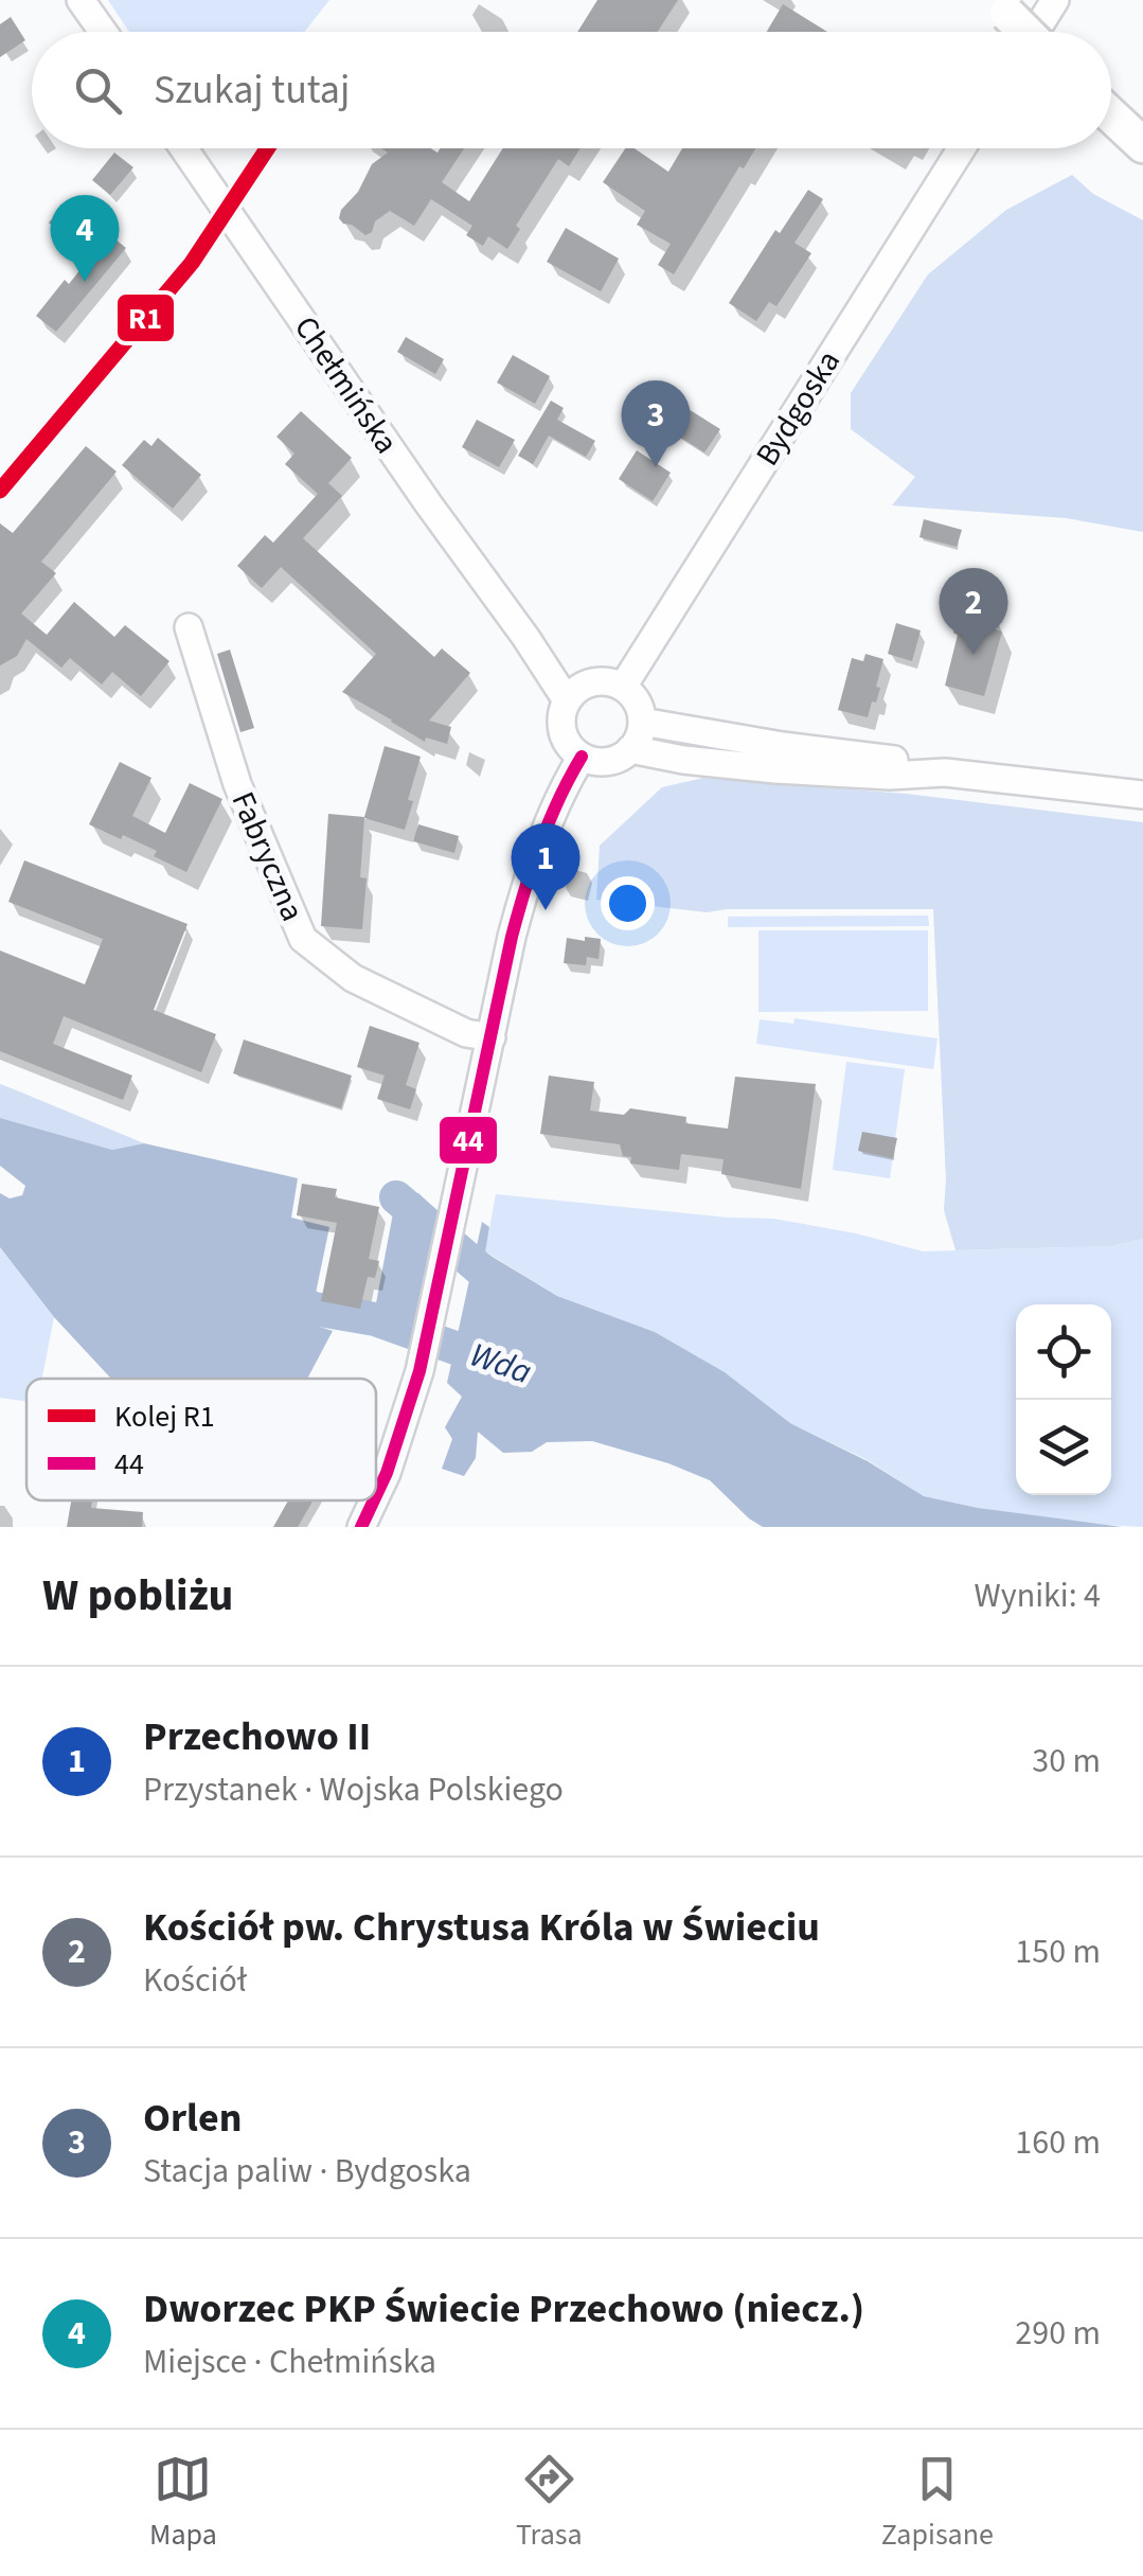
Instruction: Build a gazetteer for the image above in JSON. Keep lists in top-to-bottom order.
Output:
{
  "streets": {
    "street": ["Chełmińska", "Bydgoska", "Fabryczna"]
  },
  "crossings": [
    ["Chełmińska", "Bydgoska"]
  ],
  "water": ["Wda"],
  "lines": ["rail line R1", "transit line 44"],
  "legend": ["Kolej R1", "44"],
  "page": {
    "search": "Szukaj tutaj",
    "pins": [
      "4",
      "3",
      "2",
      "1"
    ],
    "heading": ["W pobliżu", "Wyniki: 4"],
    "list": [
      {
        "mark": "1",
        "name": "Przechowo II",
        "note": "Przystanek · Wojska Polskiego",
        "value": "30 m"
      },
      {
        "mark": "2",
        "name": "Kościół pw. Chrystusa Króla w Świeciu",
        "note": "Kościół",
        "value": "150 m"
      },
      {
        "mark": "3",
        "name": "Orlen",
        "note": "Stacja paliw · Bydgoska",
        "value": "160 m"
      },
      {
        "mark": "4",
        "name": "Dworzec PKP Świecie Przechowo (niecz.)",
        "note": "Miejsce · Chełmińska",
        "value": "290 m"
      }
    ],
    "nav": ["Mapa", "Trasa", "Zapisane"]
  }
}
